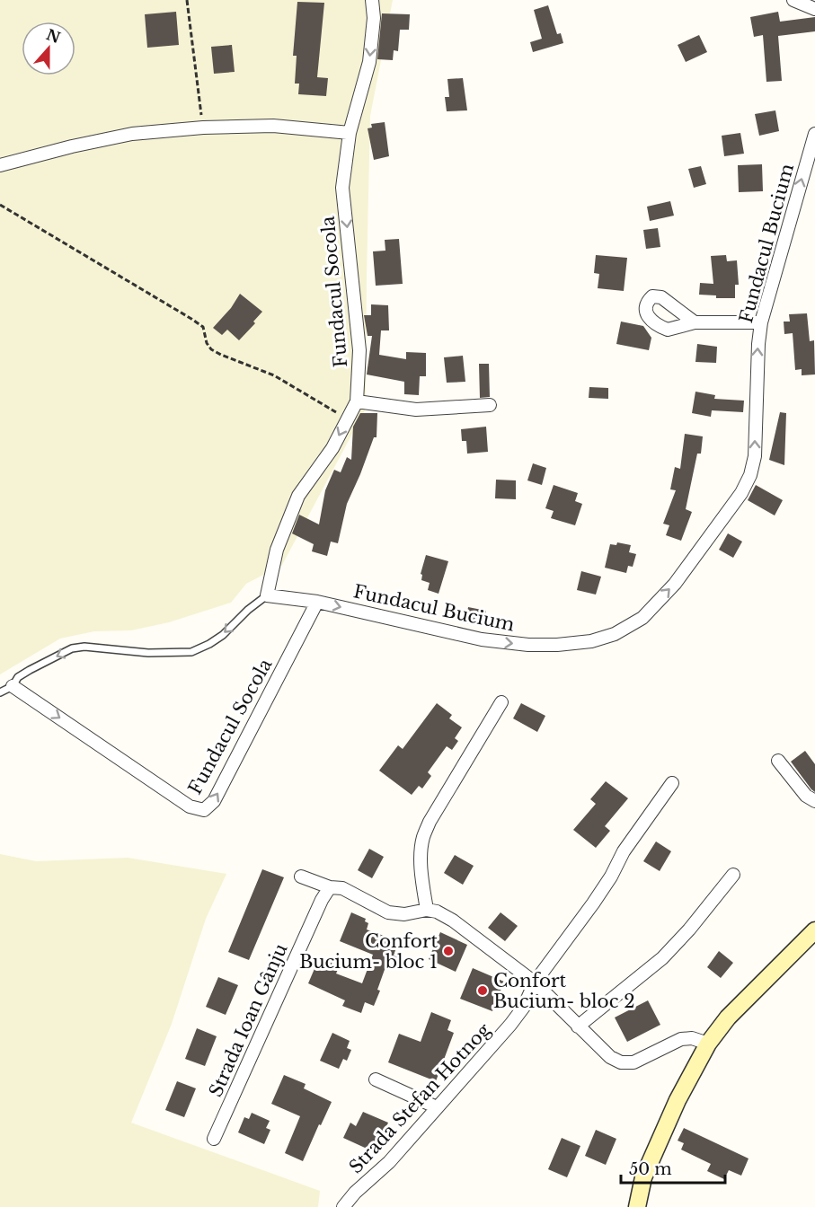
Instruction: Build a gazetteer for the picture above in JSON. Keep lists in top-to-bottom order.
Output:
{
  "streets": {
    "street": [
      "Fundacul Bucium",
      "Fundacul Socola",
      "Strada Ioan Gânju",
      "Strada Stefan Hotnog"
    ]
  },
  "crossings": [
    ["Fundacul Bucium", "Fundacul Socola"]
  ],
  "places": ["Confort Bucium- bloc 1", "Confort Bucium- bloc 2"],
  "scale_bar": "50 m",
  "north": "top"
}
